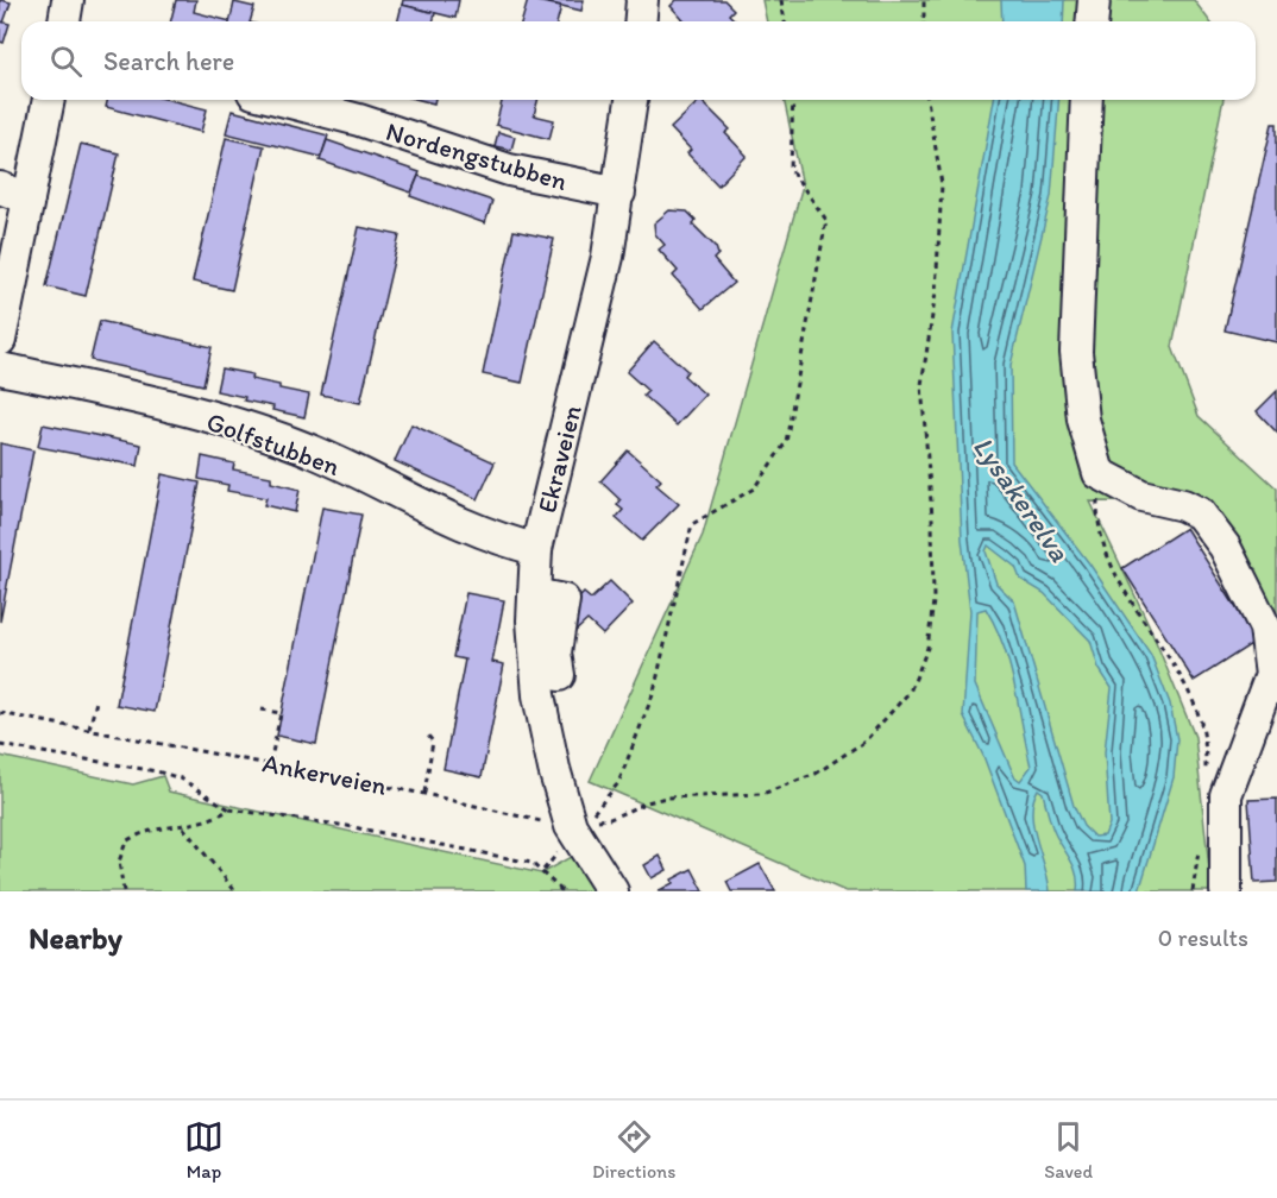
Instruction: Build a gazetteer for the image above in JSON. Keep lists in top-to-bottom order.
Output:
{
  "streets": {
    "street": ["Nordengstubben", "Golfstubben", "Ekraveien"],
    "path": ["Ankerveien"]
  },
  "crossings": [
    ["Nordengstubben", "Ekraveien"],
    ["Golfstubben", "Ekraveien"],
    ["Ekraveien", "Ankerveien"]
  ],
  "water": ["Lysakerelva"],
  "page": {
    "search": "Search here",
    "heading": ["Nearby", "0 results"],
    "nav": ["Map", "Directions", "Saved"]
  }
}
